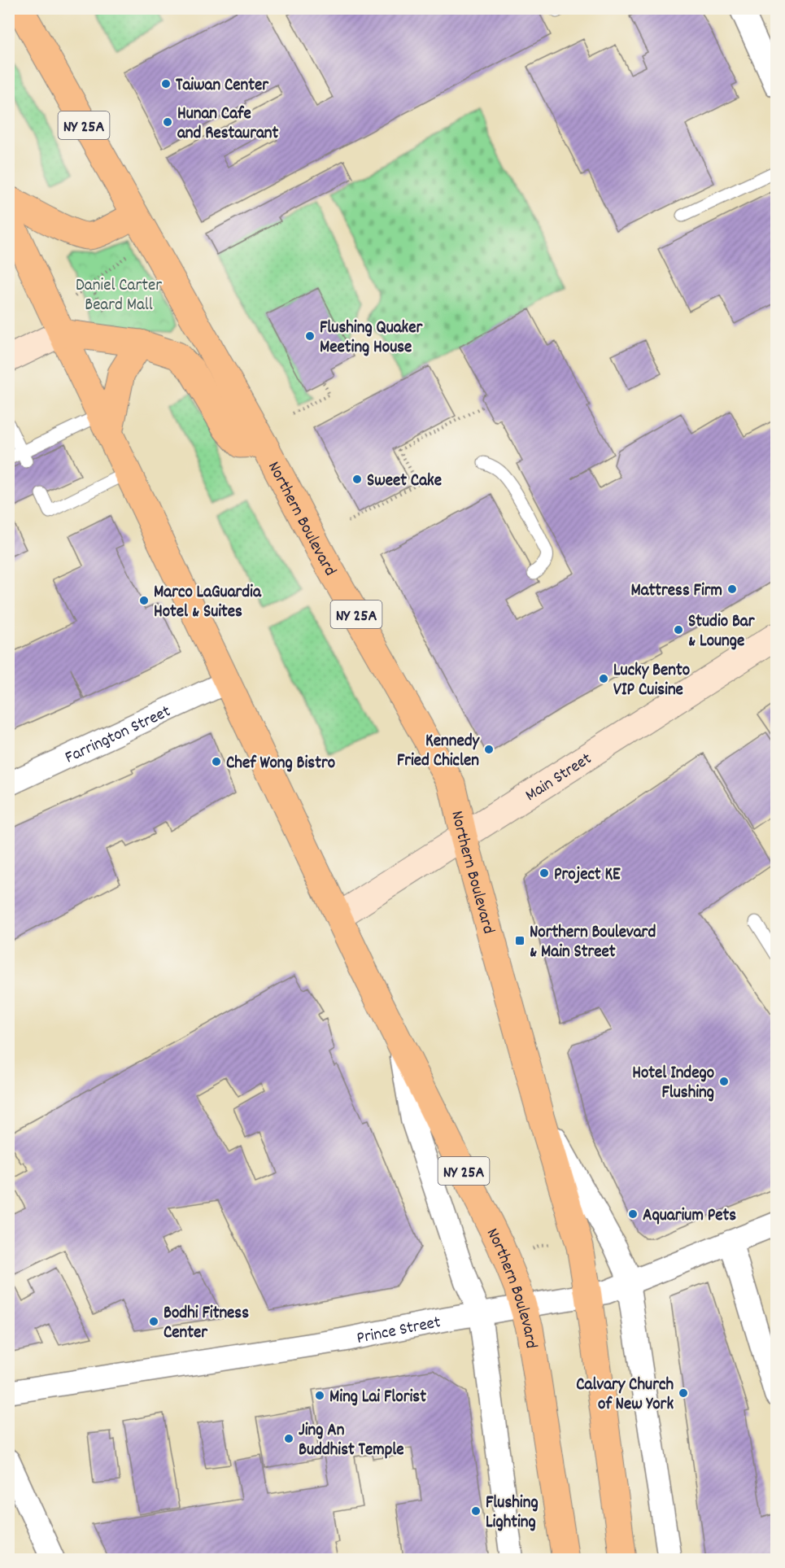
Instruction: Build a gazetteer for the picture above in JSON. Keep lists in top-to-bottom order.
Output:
{
  "streets": {
    "main road": ["NY 25A", "Northern Boulevard", "Main Street"],
    "street": ["Farrington Street", "Prince Street"]
  },
  "crossings": [
    ["Northern Boulevard", "Farrington Street"],
    ["Northern Boulevard", "Main Street"],
    ["Northern Boulevard", "Prince Street"]
  ],
  "parks": ["Daniel Carter Beard Mall"],
  "places": {
    "other": [
      "Taiwan Center",
      "Hunan Cafe and Restaurant",
      "Flushing Quaker Meeting House",
      "Sweet Cake",
      "Mattress Firm",
      "Marco LaGuardia Hotel & Suites",
      "Studio Bar & Lounge",
      "Lucky Bento VIP Cuisine",
      "Kennedy Fried Chiclen",
      "Chef Wong Bistro",
      "Project KE",
      "Hotel Indego Flushing",
      "Aquarium Pets",
      "Bodhi Fitness Center",
      "Calvary Church of New York",
      "Ming Lai Florist",
      "Jing An Buddhist Temple",
      "Flushing Lighting"
    ],
    "transit": ["Northern Boulevard & Main Street"]
  }
}
